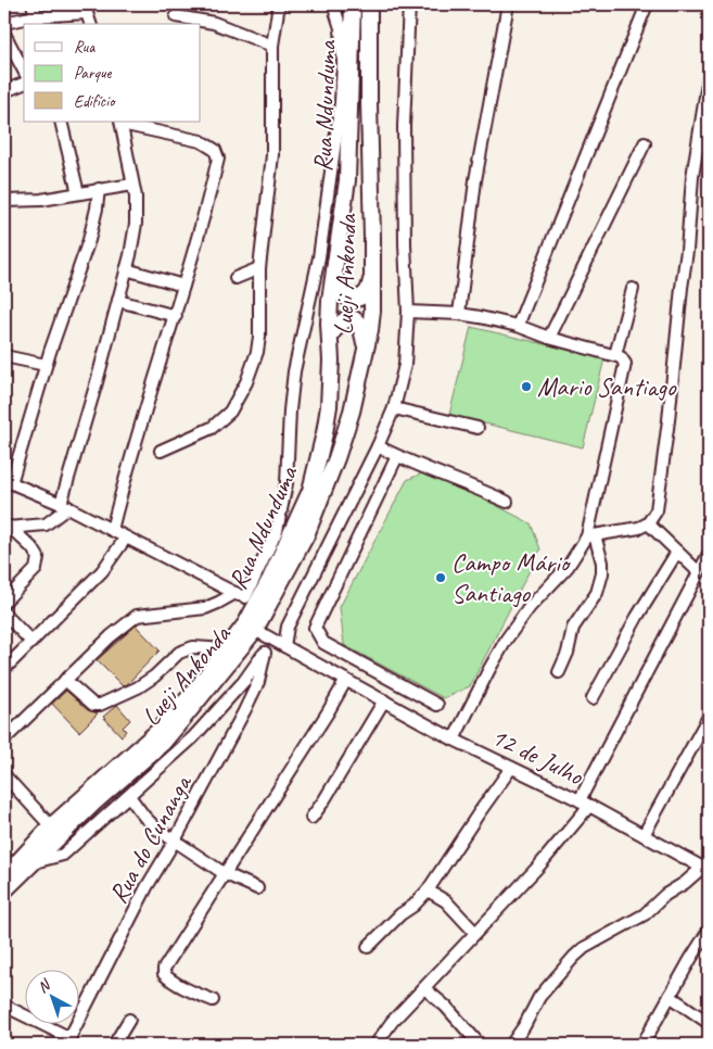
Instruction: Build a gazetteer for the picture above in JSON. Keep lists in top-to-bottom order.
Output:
{
  "streets": {
    "main road": ["Rua Ndunduma", "Lueji Ankonda"],
    "street": ["12 de Julho", "Rua do Cunanga"]
  },
  "crossings": [
    ["Rua Ndunduma", "Lueji Ankonda"],
    ["Lueji Ankonda", "12 de Julho"],
    ["Lueji Ankonda", "Rua do Cunanga"]
  ],
  "places": ["Mario Santiago", "Campo Mário Santiago"],
  "legend": ["Rua", "Parque", "Edifício"],
  "north": "top left"
}
